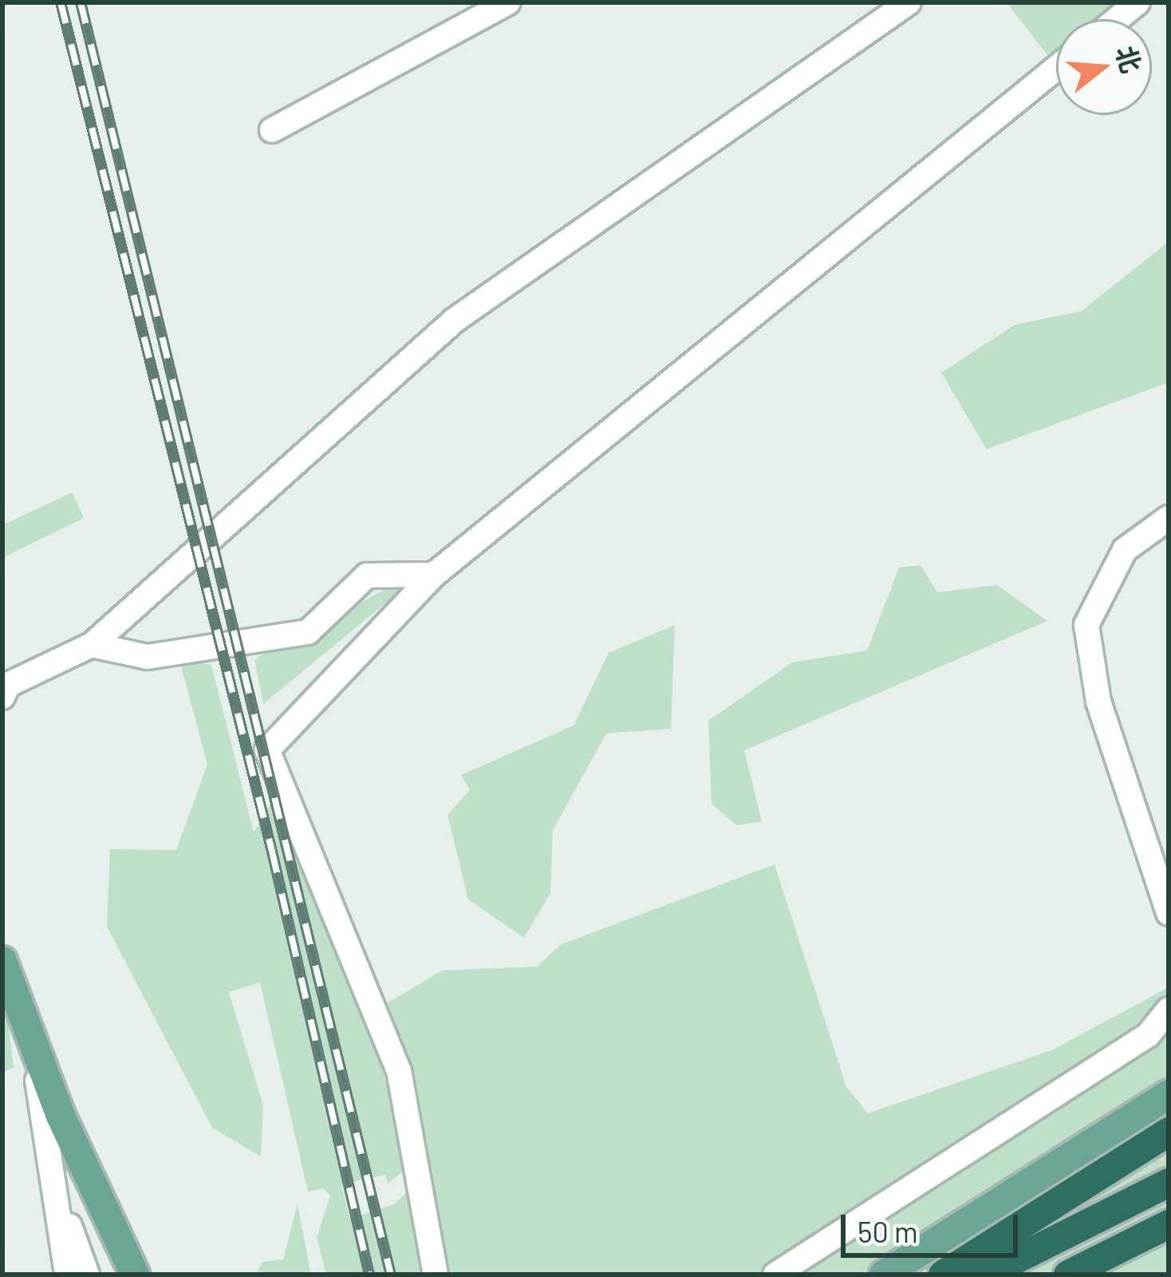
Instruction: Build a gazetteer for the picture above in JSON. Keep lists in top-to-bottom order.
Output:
{
  "scale_bar": "50 m",
  "north": "right"
}
